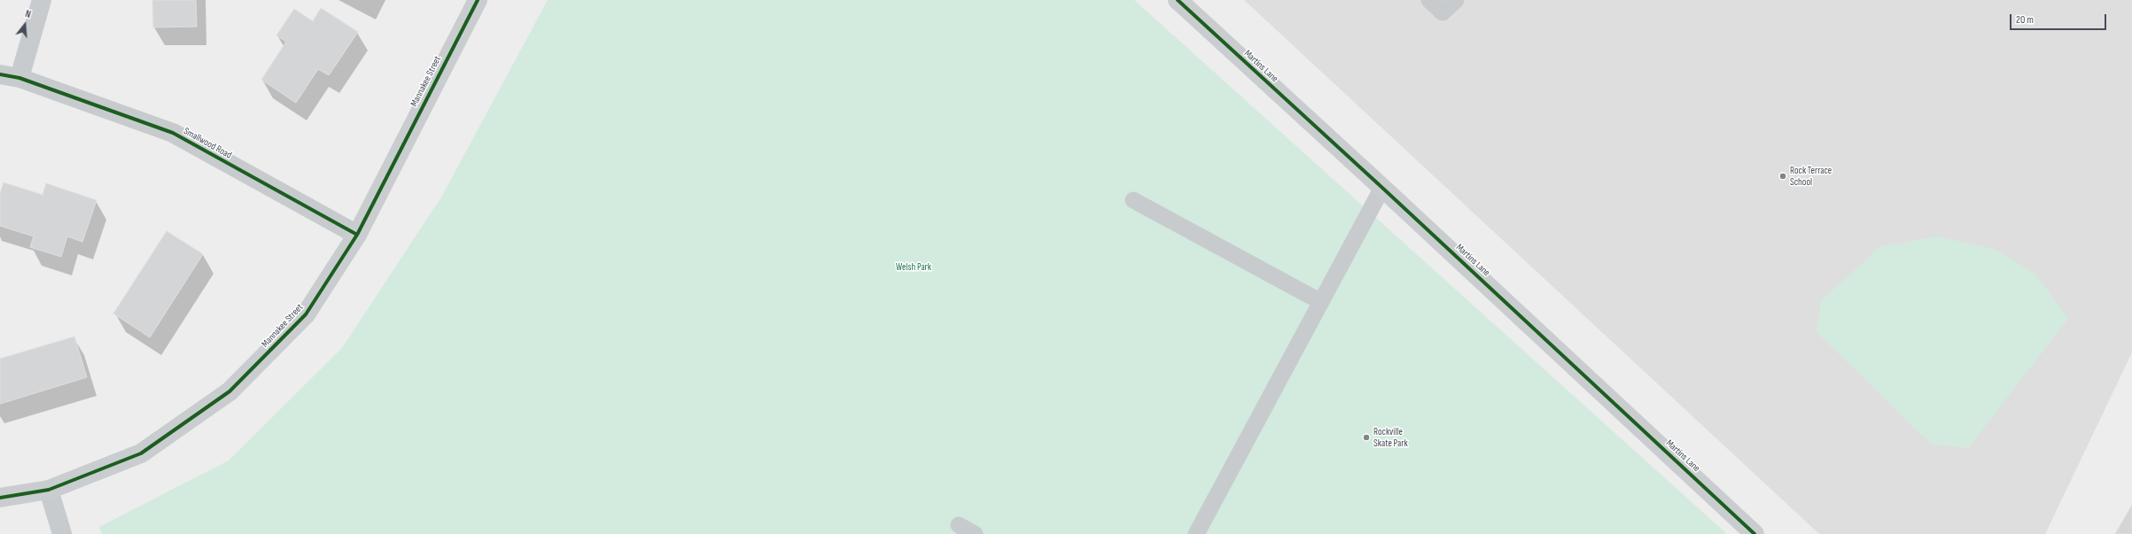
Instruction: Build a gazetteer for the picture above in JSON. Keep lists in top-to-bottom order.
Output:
{
  "streets": {
    "street": ["Martins Lane", "Mannakee Street", "Smallwood Road"]
  },
  "crossings": [
    ["Mannakee Street", "Smallwood Road"]
  ],
  "parks": ["Welsh Park"],
  "places": ["Rock Terrace School", "Rockville Skate Park"],
  "scale_bar": "20 m",
  "north": "top"
}
